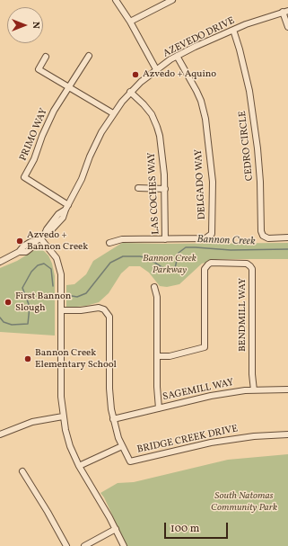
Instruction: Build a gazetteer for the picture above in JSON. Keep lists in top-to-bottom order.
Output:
{
  "streets": {
    "street": [
      "AZEVEDO DRIVE",
      "PRIMO WAY",
      "CEDRO CIRCLE",
      "DELGADO WAY",
      "LAS COCHES WAY",
      "BENDMILL WAY",
      "SAGEMILL WAY",
      "BRIDGE CREEK DRIVE"
    ]
  },
  "crossings": [
    ["AZEVEDO DRIVE", "PRIMO WAY"],
    ["AZEVEDO DRIVE", "CEDRO CIRCLE"],
    ["AZEVEDO DRIVE", "DELGADO WAY"],
    ["AZEVEDO DRIVE", "LAS COCHES WAY"],
    ["DELGADO WAY", "LAS COCHES WAY"],
    ["BENDMILL WAY", "SAGEMILL WAY"]
  ],
  "water": ["Bannon Creek"],
  "parks": ["Bannon Creek Parkway", "South Natomas Community Park"],
  "places": [
    "Azvedo + Aquino",
    "Azvedo + Bannon Creek",
    "First Bannon Slough",
    "Bannon Creek Elementary School"
  ],
  "scale_bar": "100 m",
  "north": "right"
}
